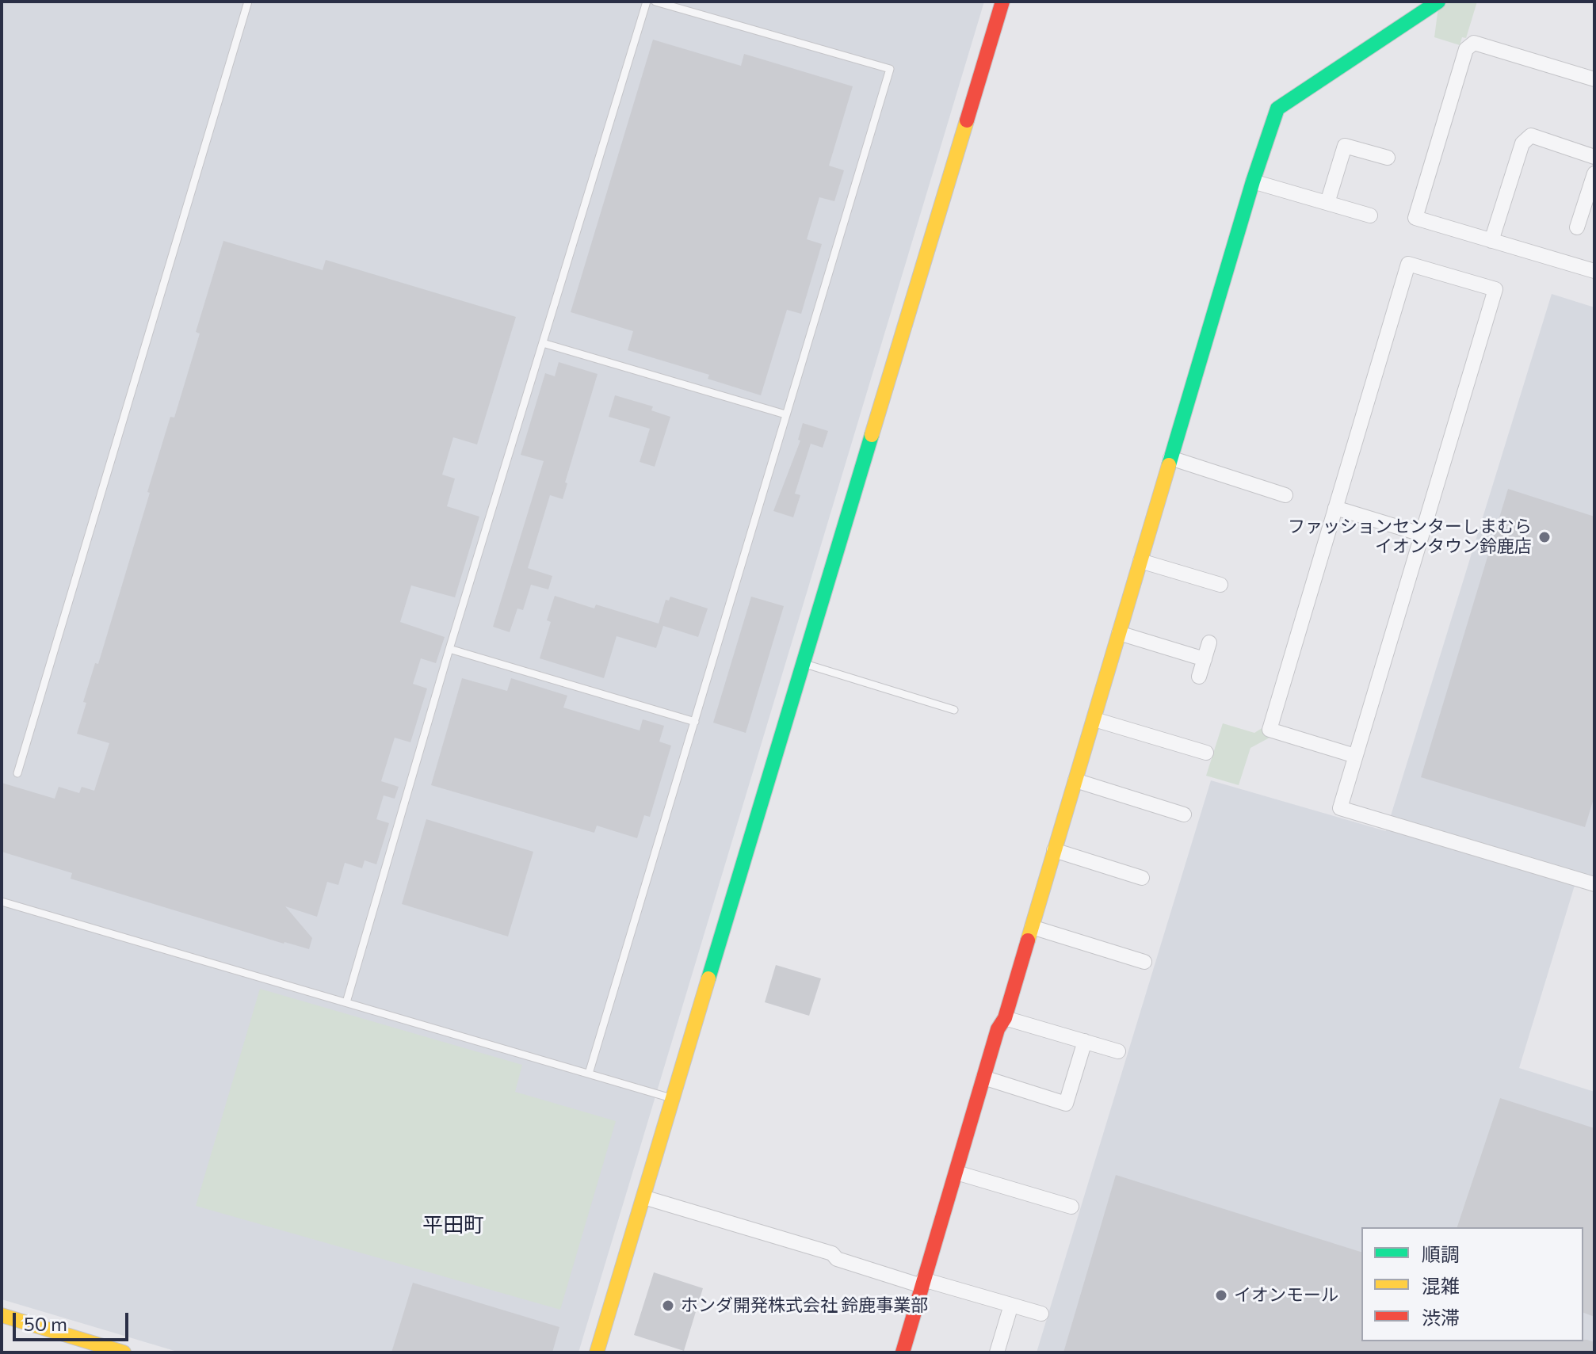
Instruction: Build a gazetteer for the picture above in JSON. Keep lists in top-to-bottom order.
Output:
{
  "districts": ["平田町"],
  "places": ["ファッションセンターしまむら イオンタウン鈴鹿店", "イオンモール", "ホンダ開発株式会社 鈴鹿事業部"],
  "legend": ["順調", "混雑", "渋滞"],
  "scale_bar": "50 m"
}
